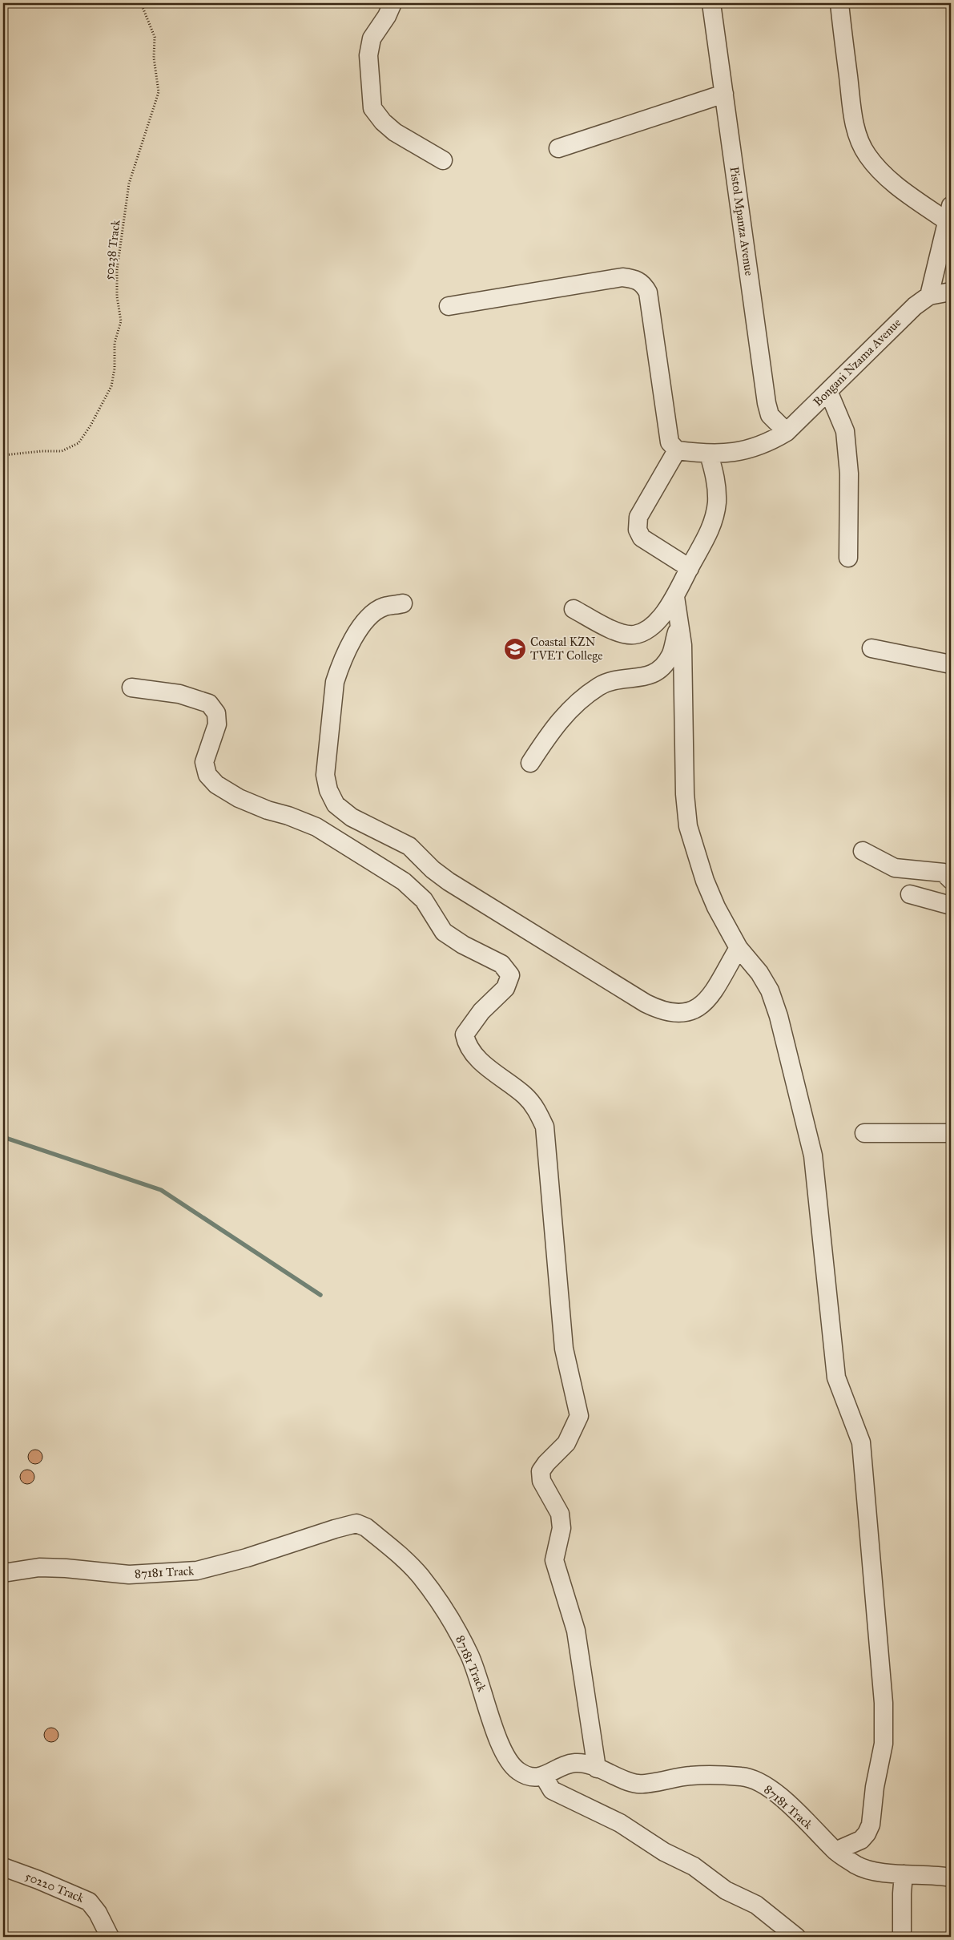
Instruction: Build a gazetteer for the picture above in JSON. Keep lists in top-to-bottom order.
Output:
{
  "streets": {
    "street": [
      "Pistol Mpanza Avenue",
      "Bongani Nzama Avenue",
      "87181 Track",
      "50220 Track"
    ],
    "path": ["50238 Track"]
  },
  "crossings": [
    ["Pistol Mpanza Avenue", "Bongani Nzama Avenue"]
  ],
  "places": {
    "school or university": ["Coastal KZN TVET College"]
  }
}
